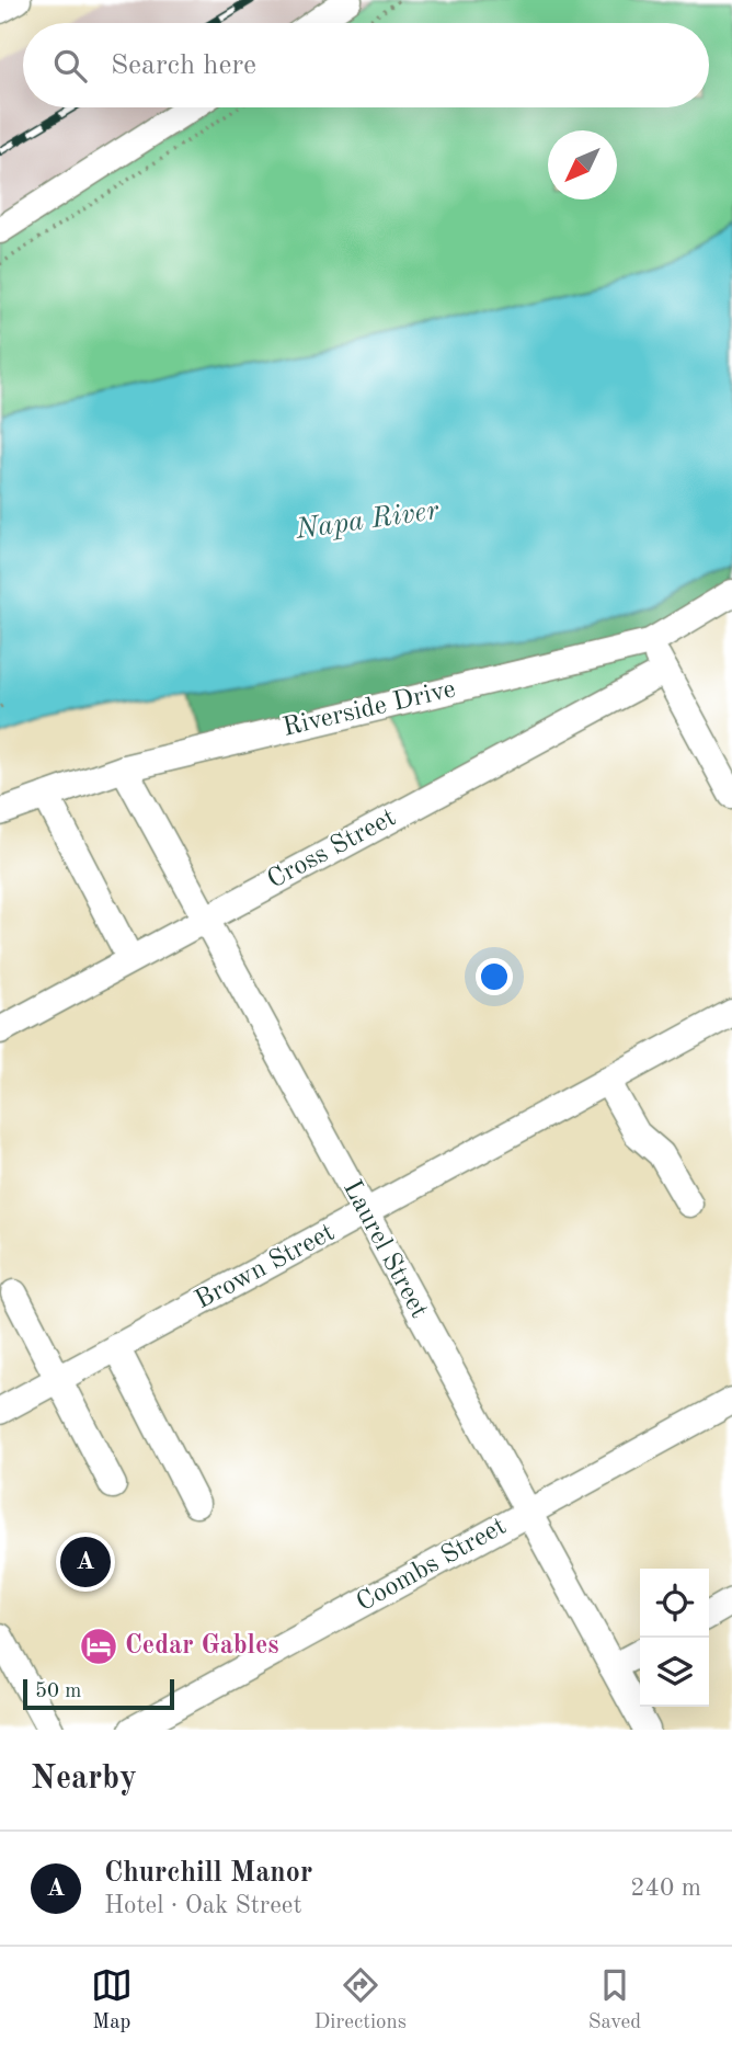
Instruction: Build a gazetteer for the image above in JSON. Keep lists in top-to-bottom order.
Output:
{
  "streets": {
    "street": [
      "Riverside Drive",
      "Cross Street",
      "Laurel Street",
      "Brown Street",
      "Coombs Street"
    ]
  },
  "crossings": [
    ["Riverside Drive", "Laurel Street"],
    ["Cross Street", "Laurel Street"],
    ["Laurel Street", "Brown Street"],
    ["Laurel Street", "Coombs Street"]
  ],
  "water": ["Napa River"],
  "places": {
    "hotel": ["Cedar Gables"]
  },
  "scale_bar": "50 m",
  "north": "bottom left",
  "page": {
    "search": "Search here",
    "pins": "A",
    "scale": "50 m",
    "heading": "Nearby",
    "list": [
      {
        "mark": "A",
        "name": "Churchill Manor",
        "note": "Hotel · Oak Street",
        "value": "240 m"
      }
    ],
    "nav": ["Map", "Directions", "Saved"]
  }
}
